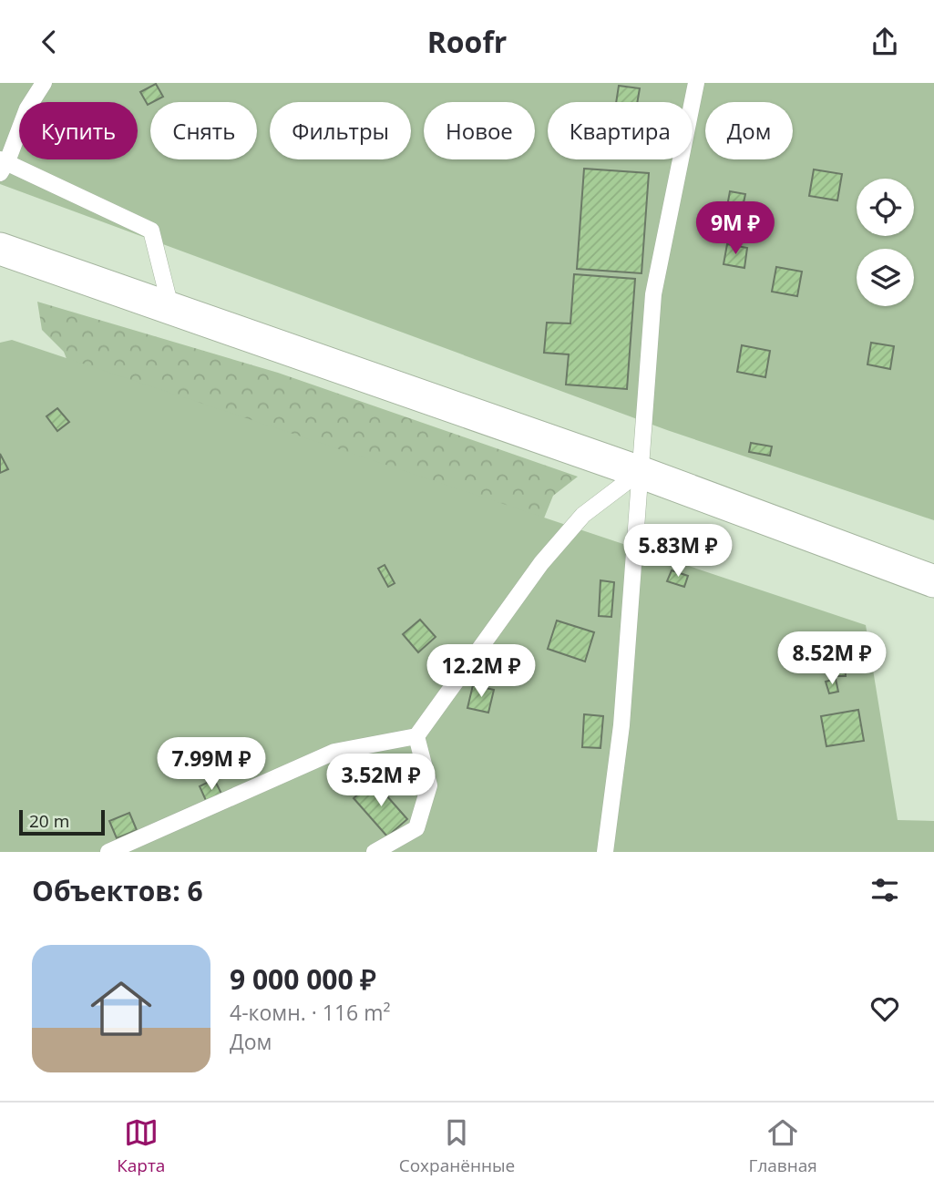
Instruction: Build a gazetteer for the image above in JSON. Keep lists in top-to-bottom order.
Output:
{
  "scale_bar": "20 m",
  "page": {
    "header": "Roofr",
    "chip": [
      "Купить",
      "Снять",
      "Фильтры",
      "Новое",
      "Квартира",
      "Дом"
    ],
    "price": [
      "9M ₽",
      "5.83M ₽",
      "8.52M ₽",
      "12.2M ₽",
      "7.99M ₽",
      "3.52M ₽"
    ],
    "scale": "20 m",
    "heading": "Объектов: 6",
    "list": [
      {
        "name": "9 000 000 ₽",
        "note": "4-комн. · 116 m² · Дом"
      }
    ],
    "tabs": ["Карта", "Сохранённые", "Главная"]
  }
}
